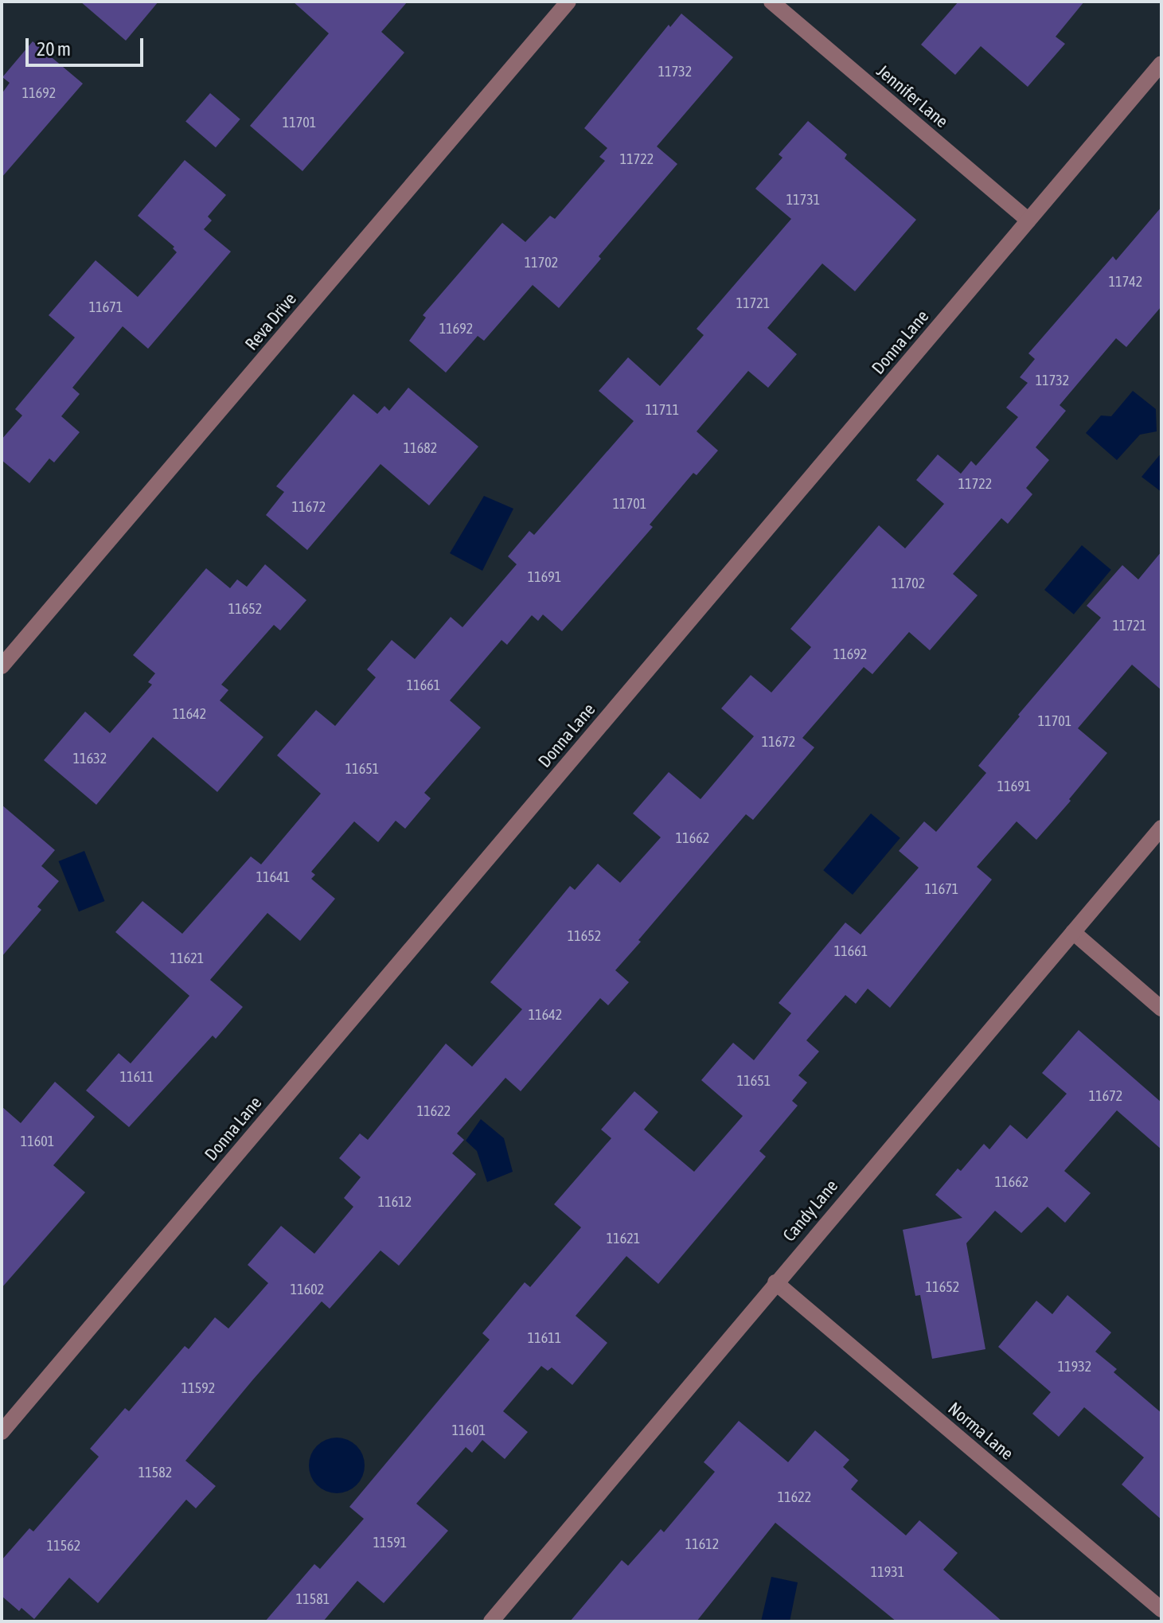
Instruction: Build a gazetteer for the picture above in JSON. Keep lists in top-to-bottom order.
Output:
{
  "streets": {
    "street": [
      "Jennifer Lane",
      "Reva Drive",
      "Donna Lane",
      "Candy Lane",
      "Norma Lane"
    ]
  },
  "crossings": [
    ["Jennifer Lane", "Donna Lane"],
    ["Candy Lane", "Norma Lane"]
  ],
  "house_numbers": [
    "11732",
    "11692",
    "11701",
    "11722",
    "11731",
    "11702",
    "11742",
    "11721",
    "11671",
    "11692",
    "11732",
    "11711",
    "11682",
    "11722",
    "11701",
    "11672",
    "11691",
    "11702",
    "11652",
    "11721",
    "11692",
    "11661",
    "11642",
    "11701",
    "11672",
    "11632",
    "11651",
    "11691",
    "11662",
    "11641",
    "11671",
    "11652",
    "11661",
    "11621",
    "11642",
    "11611",
    "11651",
    "11672",
    "11622",
    "11601",
    "11662",
    "11612",
    "11621",
    "11652",
    "11602",
    "11611",
    "11932",
    "11592",
    "11601",
    "11582",
    "11622",
    "11591",
    "11612",
    "11562",
    "11931",
    "11581"
  ],
  "scale_bar": "20 m"
}
